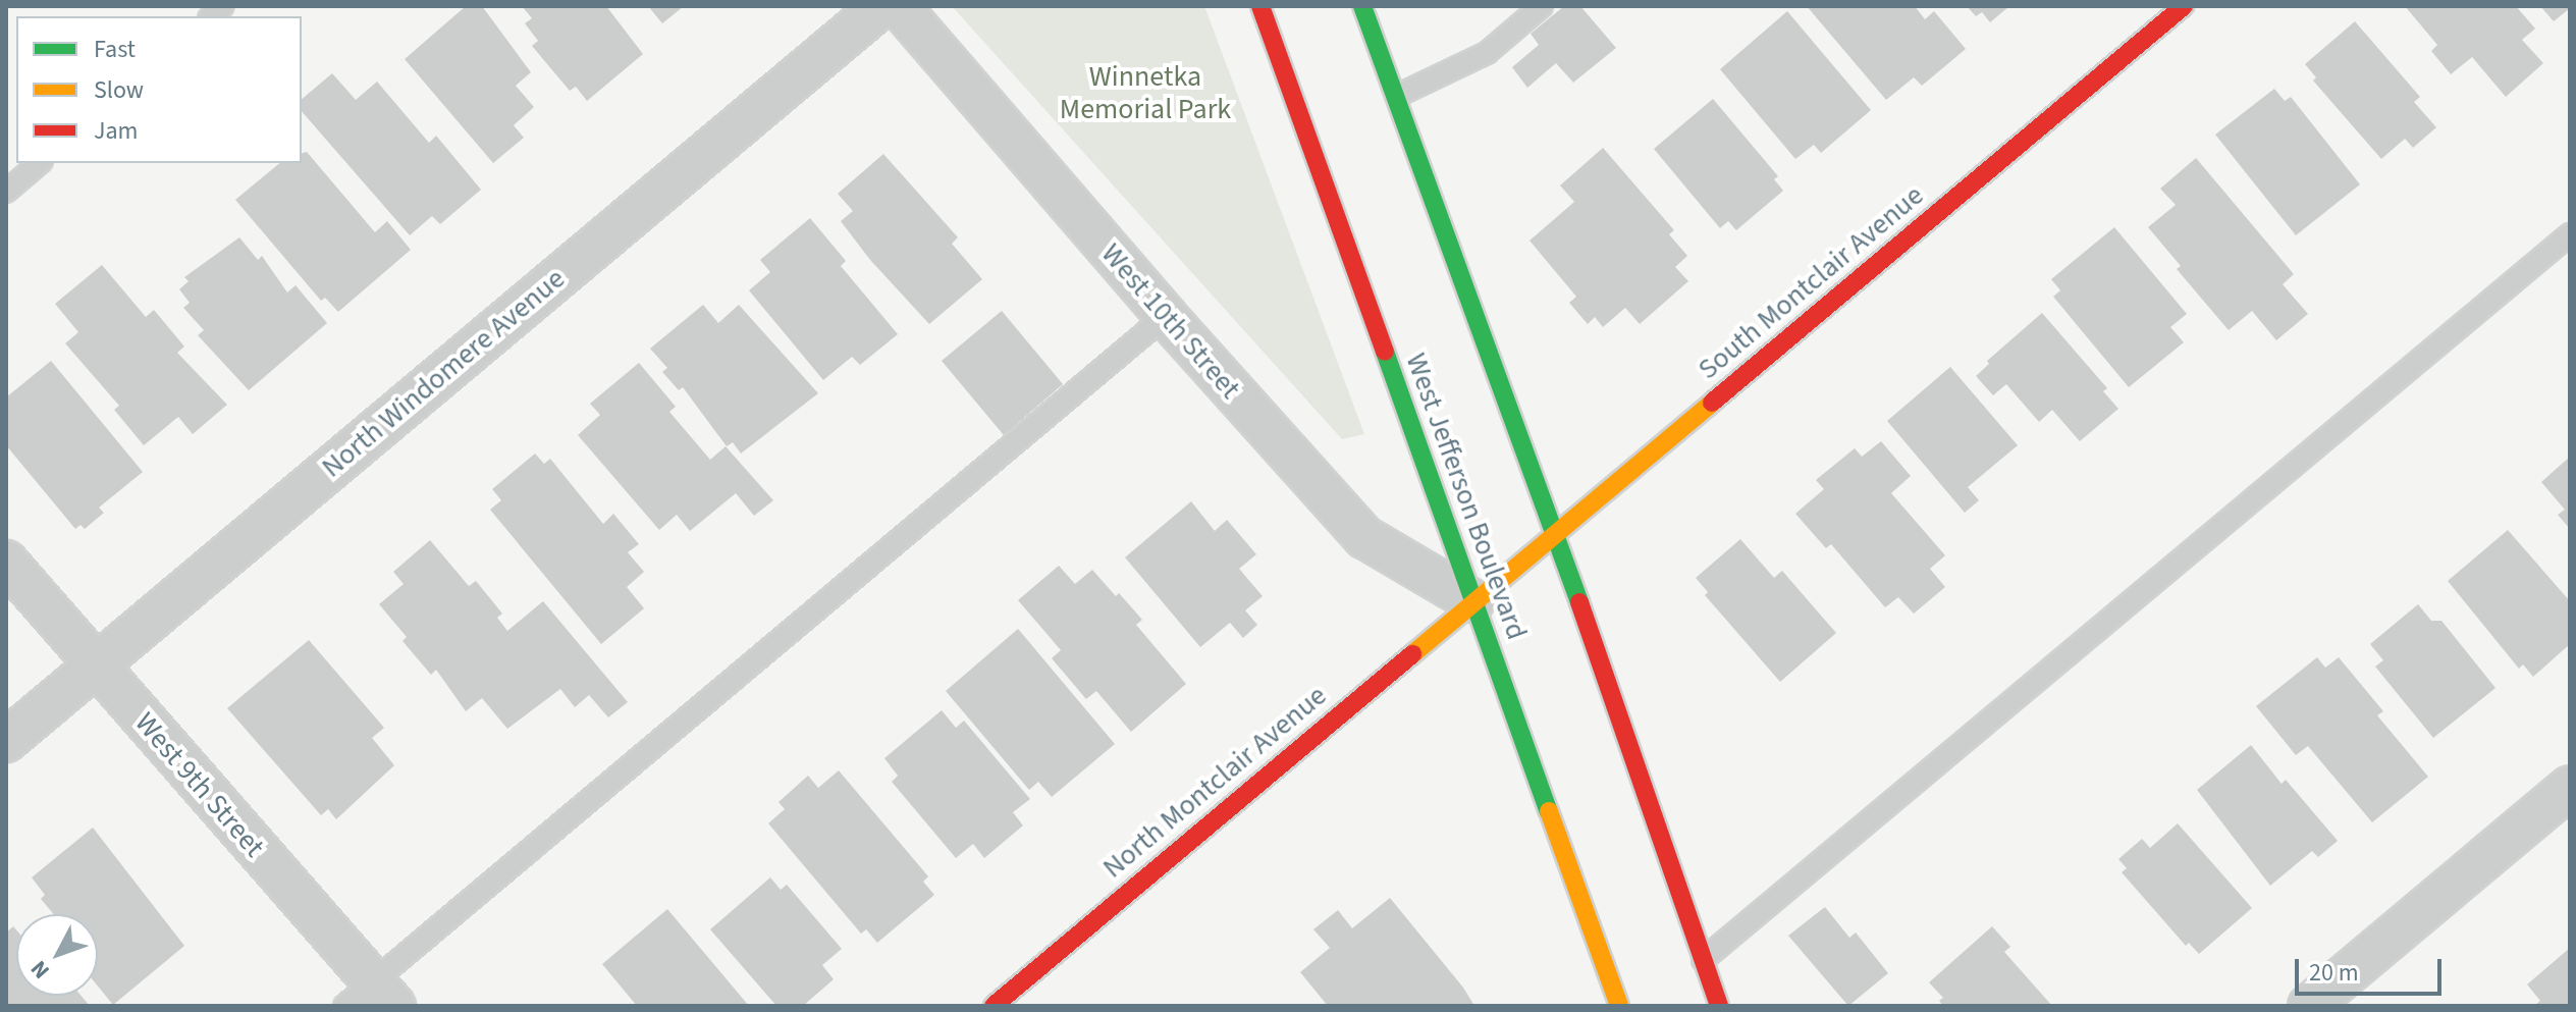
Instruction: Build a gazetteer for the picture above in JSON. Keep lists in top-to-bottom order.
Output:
{
  "streets": {
    "main road": ["South Montclair Avenue", "West Jefferson Boulevard", "North Montclair Avenue"],
    "street": ["West 10th Street", "North Windomere Avenue", "West 9th Street"]
  },
  "crossings": [
    ["South Montclair Avenue", "West 10th Street"],
    ["South Montclair Avenue", "West Jefferson Boulevard"],
    ["South Montclair Avenue", "North Montclair Avenue"],
    ["West 10th Street", "West Jefferson Boulevard"],
    ["West 10th Street", "North Montclair Avenue"],
    ["North Windomere Avenue", "West 9th Street"],
    ["West Jefferson Boulevard", "North Montclair Avenue"]
  ],
  "parks": ["Winnetka Memorial Park"],
  "legend": ["Fast", "Slow", "Jam"],
  "scale_bar": "20 m",
  "north": "bottom left"
}
